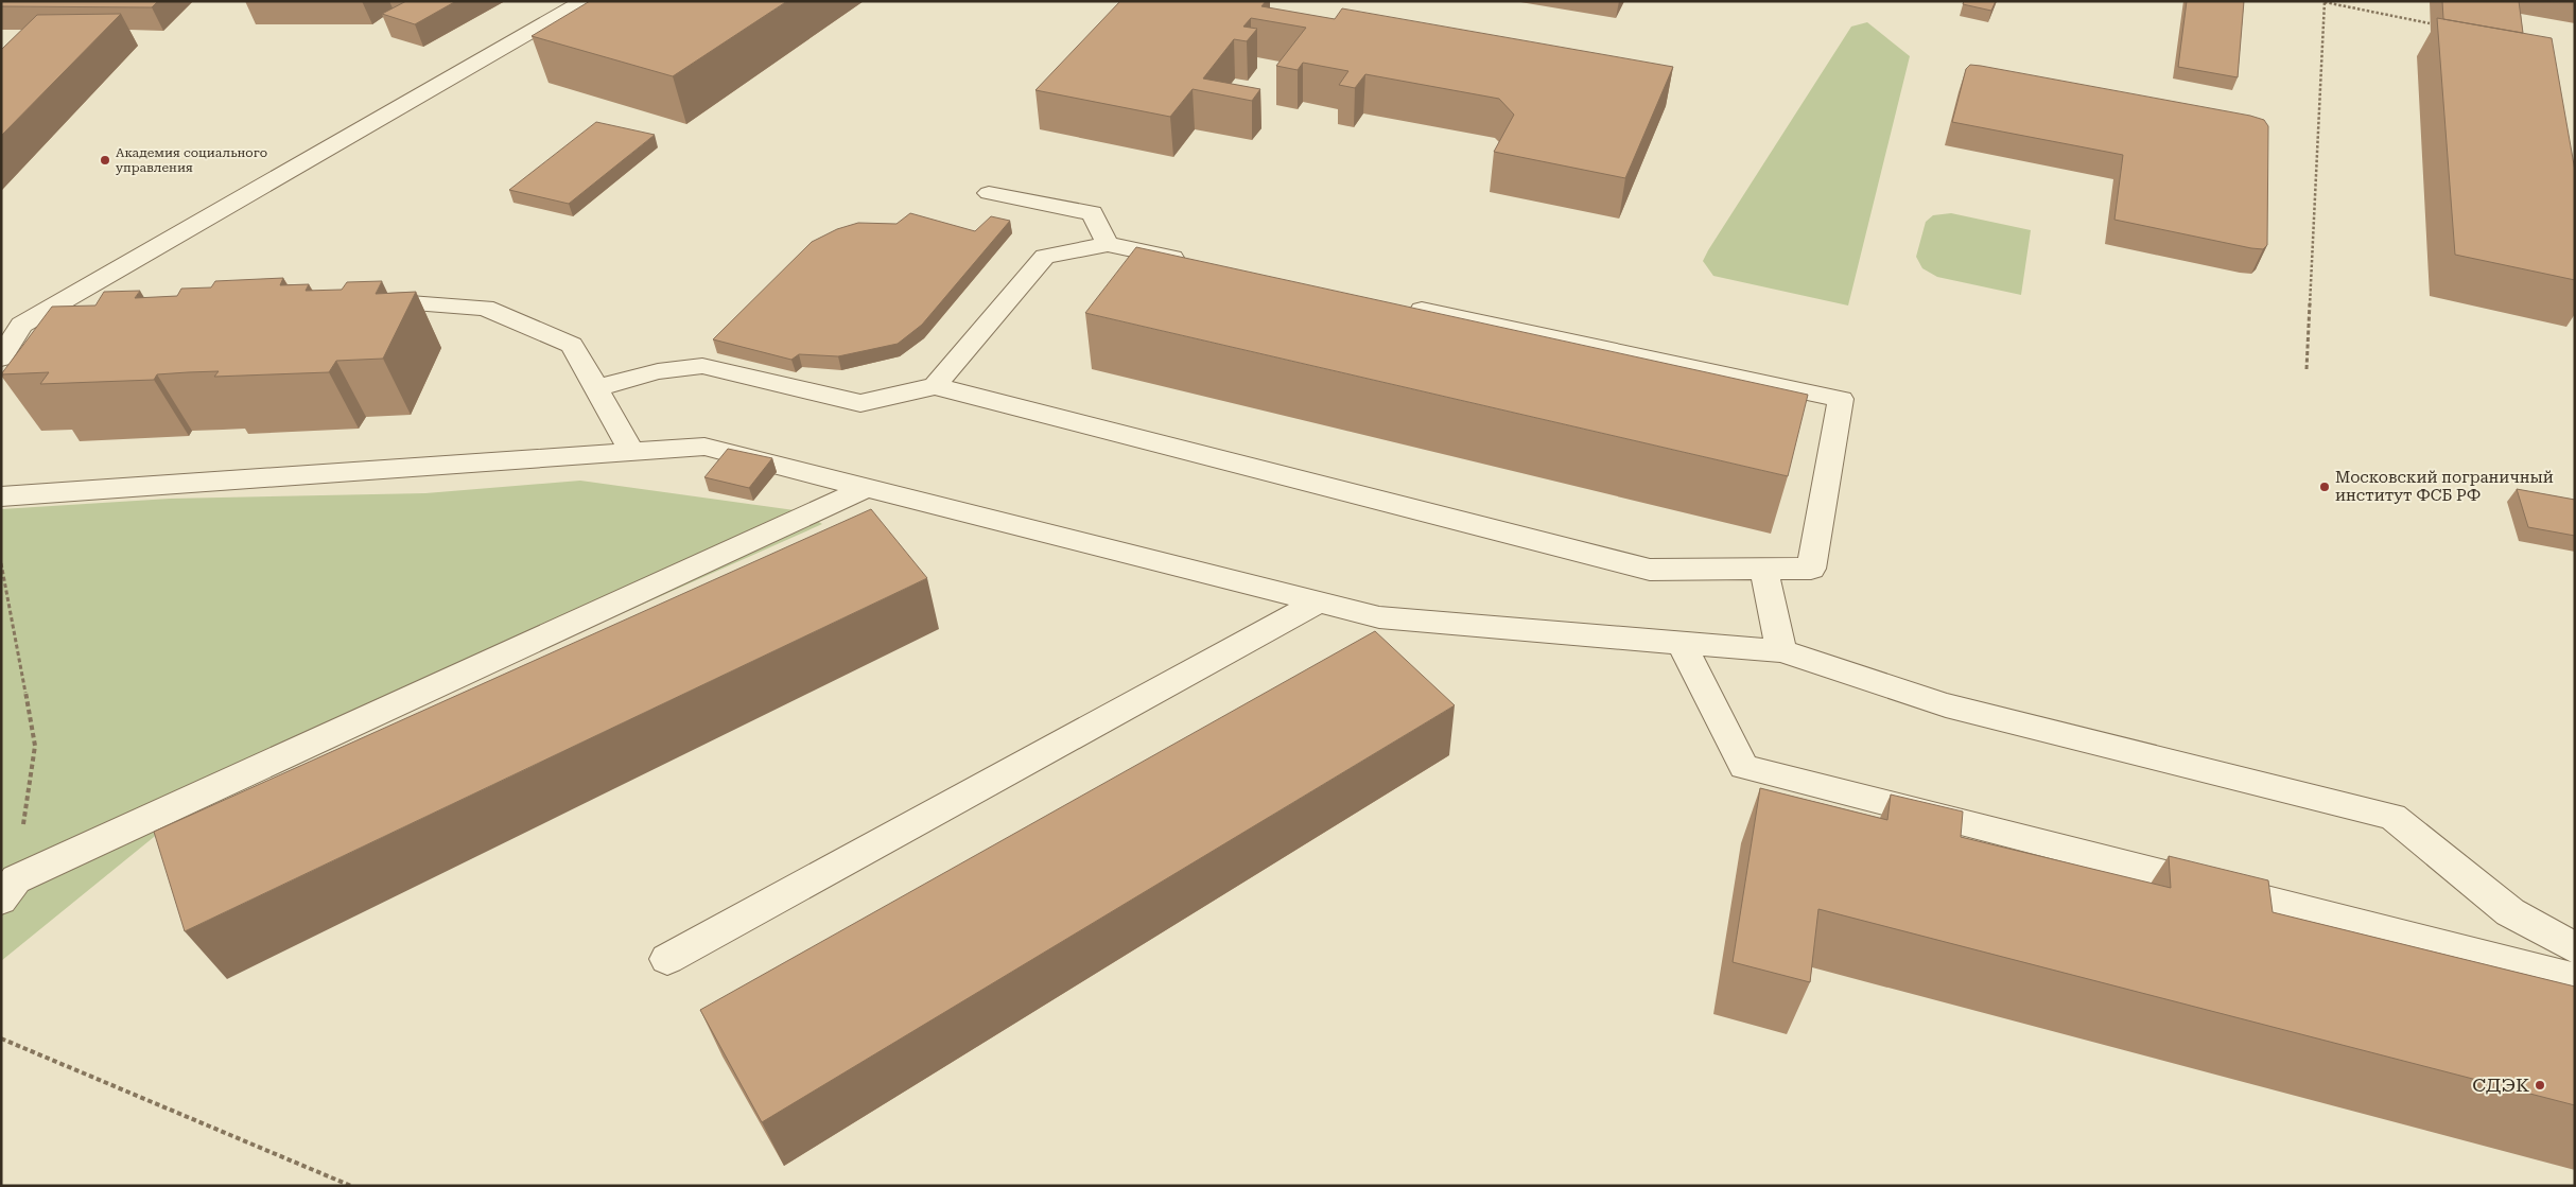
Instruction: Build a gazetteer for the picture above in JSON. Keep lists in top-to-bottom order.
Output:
{
  "places": ["Академия социального управления", "Московский пограничный институт ФСБ РФ", "СДЭК"]
}
